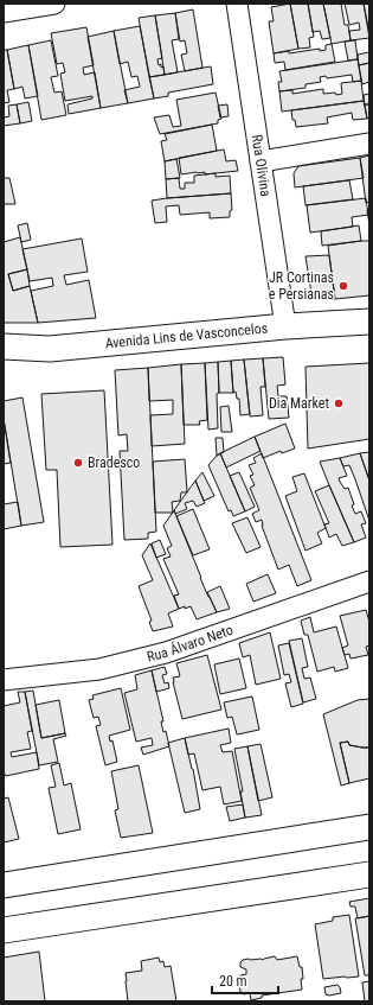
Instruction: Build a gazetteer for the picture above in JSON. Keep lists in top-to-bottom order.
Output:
{
  "streets": {
    "street": ["Rua Olivina", "Avenida Lins de Vasconcelos", "Rua Álvaro Neto"]
  },
  "crossings": [
    ["Rua Olivina", "Avenida Lins de Vasconcelos"]
  ],
  "places": ["JR Cortinas e Persianas", "Dia Market", "Bradesco"],
  "scale_bar": "20 m"
}
